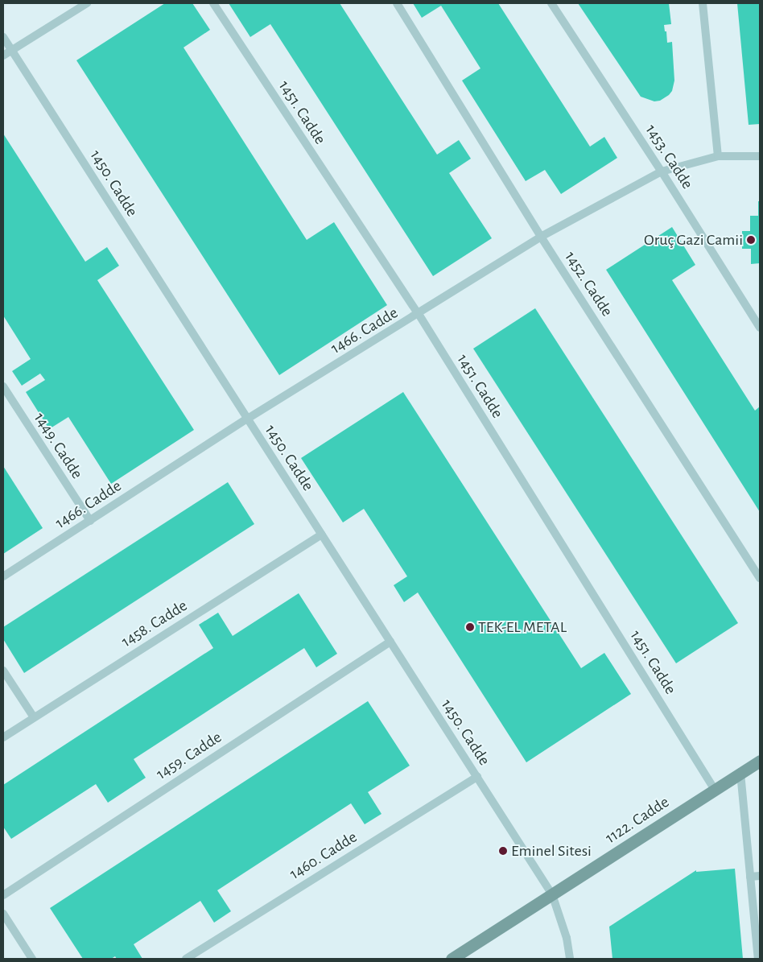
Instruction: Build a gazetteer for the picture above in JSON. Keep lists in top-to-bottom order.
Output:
{
  "streets": {
    "main road": ["1122. Cadde"],
    "lane": [
      "1451. Cadde",
      "1453. Cadde",
      "1450. Cadde",
      "1452. Cadde",
      "1466. Cadde",
      "1449. Cadde",
      "1458. Cadde",
      "1459. Cadde",
      "1460. Cadde"
    ]
  },
  "crossings": [
    ["1451. Cadde", "1466. Cadde"],
    ["1451. Cadde", "1122. Cadde"],
    ["1453. Cadde", "1466. Cadde"],
    ["1450. Cadde", "1466. Cadde"],
    ["1450. Cadde", "1458. Cadde"],
    ["1450. Cadde", "1459. Cadde"],
    ["1450. Cadde", "1122. Cadde"],
    ["1450. Cadde", "1460. Cadde"],
    ["1452. Cadde", "1466. Cadde"],
    ["1466. Cadde", "1449. Cadde"]
  ],
  "places": ["Oruç Gazi Camii", "TEK-EL METAL", "Eminel Sitesi"]
}
